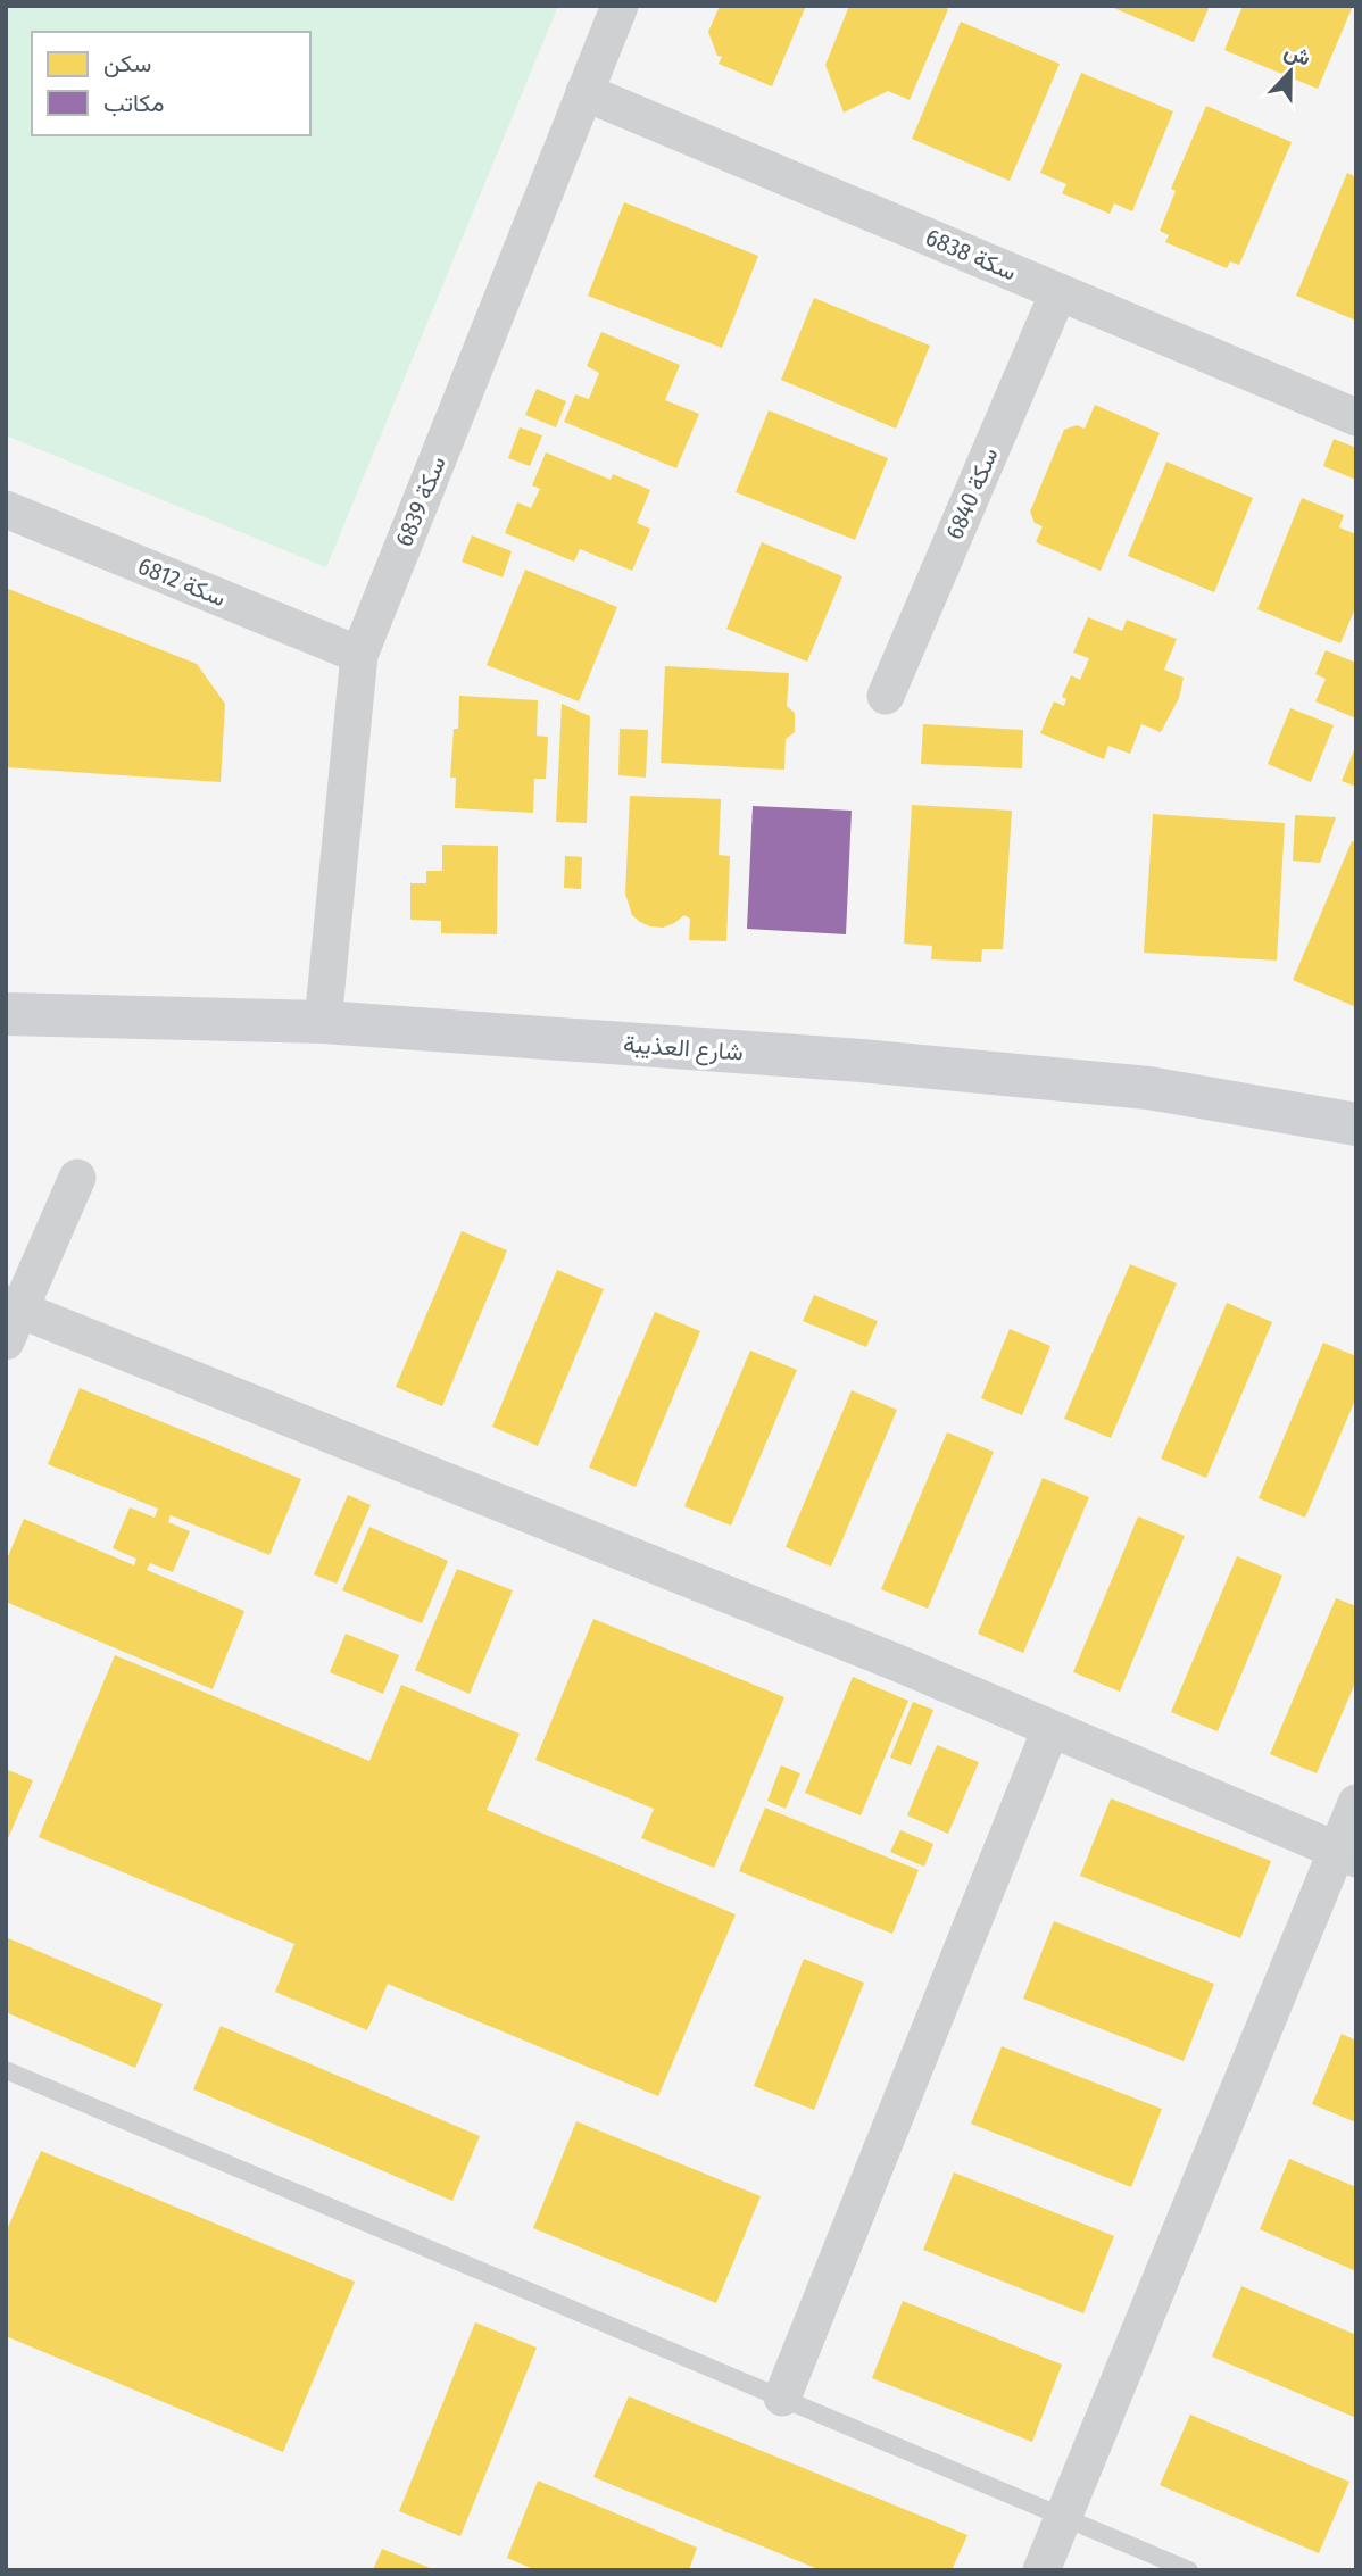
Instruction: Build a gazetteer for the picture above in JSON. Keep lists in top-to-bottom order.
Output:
{
  "streets": {
    "street": [
      "سكة 6838",
      "سكة 6840",
      "سكة 6839",
      "سكة 6812",
      "شارع العذيبة"
    ]
  },
  "crossings": [
    ["سكة 6838", "سكة 6840"],
    ["سكة 6838", "سكة 6839"],
    ["سكة 6839", "سكة 6812"],
    ["سكة 6839", "شارع العذيبة"]
  ],
  "legend": ["سكن", "مكاتب"],
  "north": "top"
}
